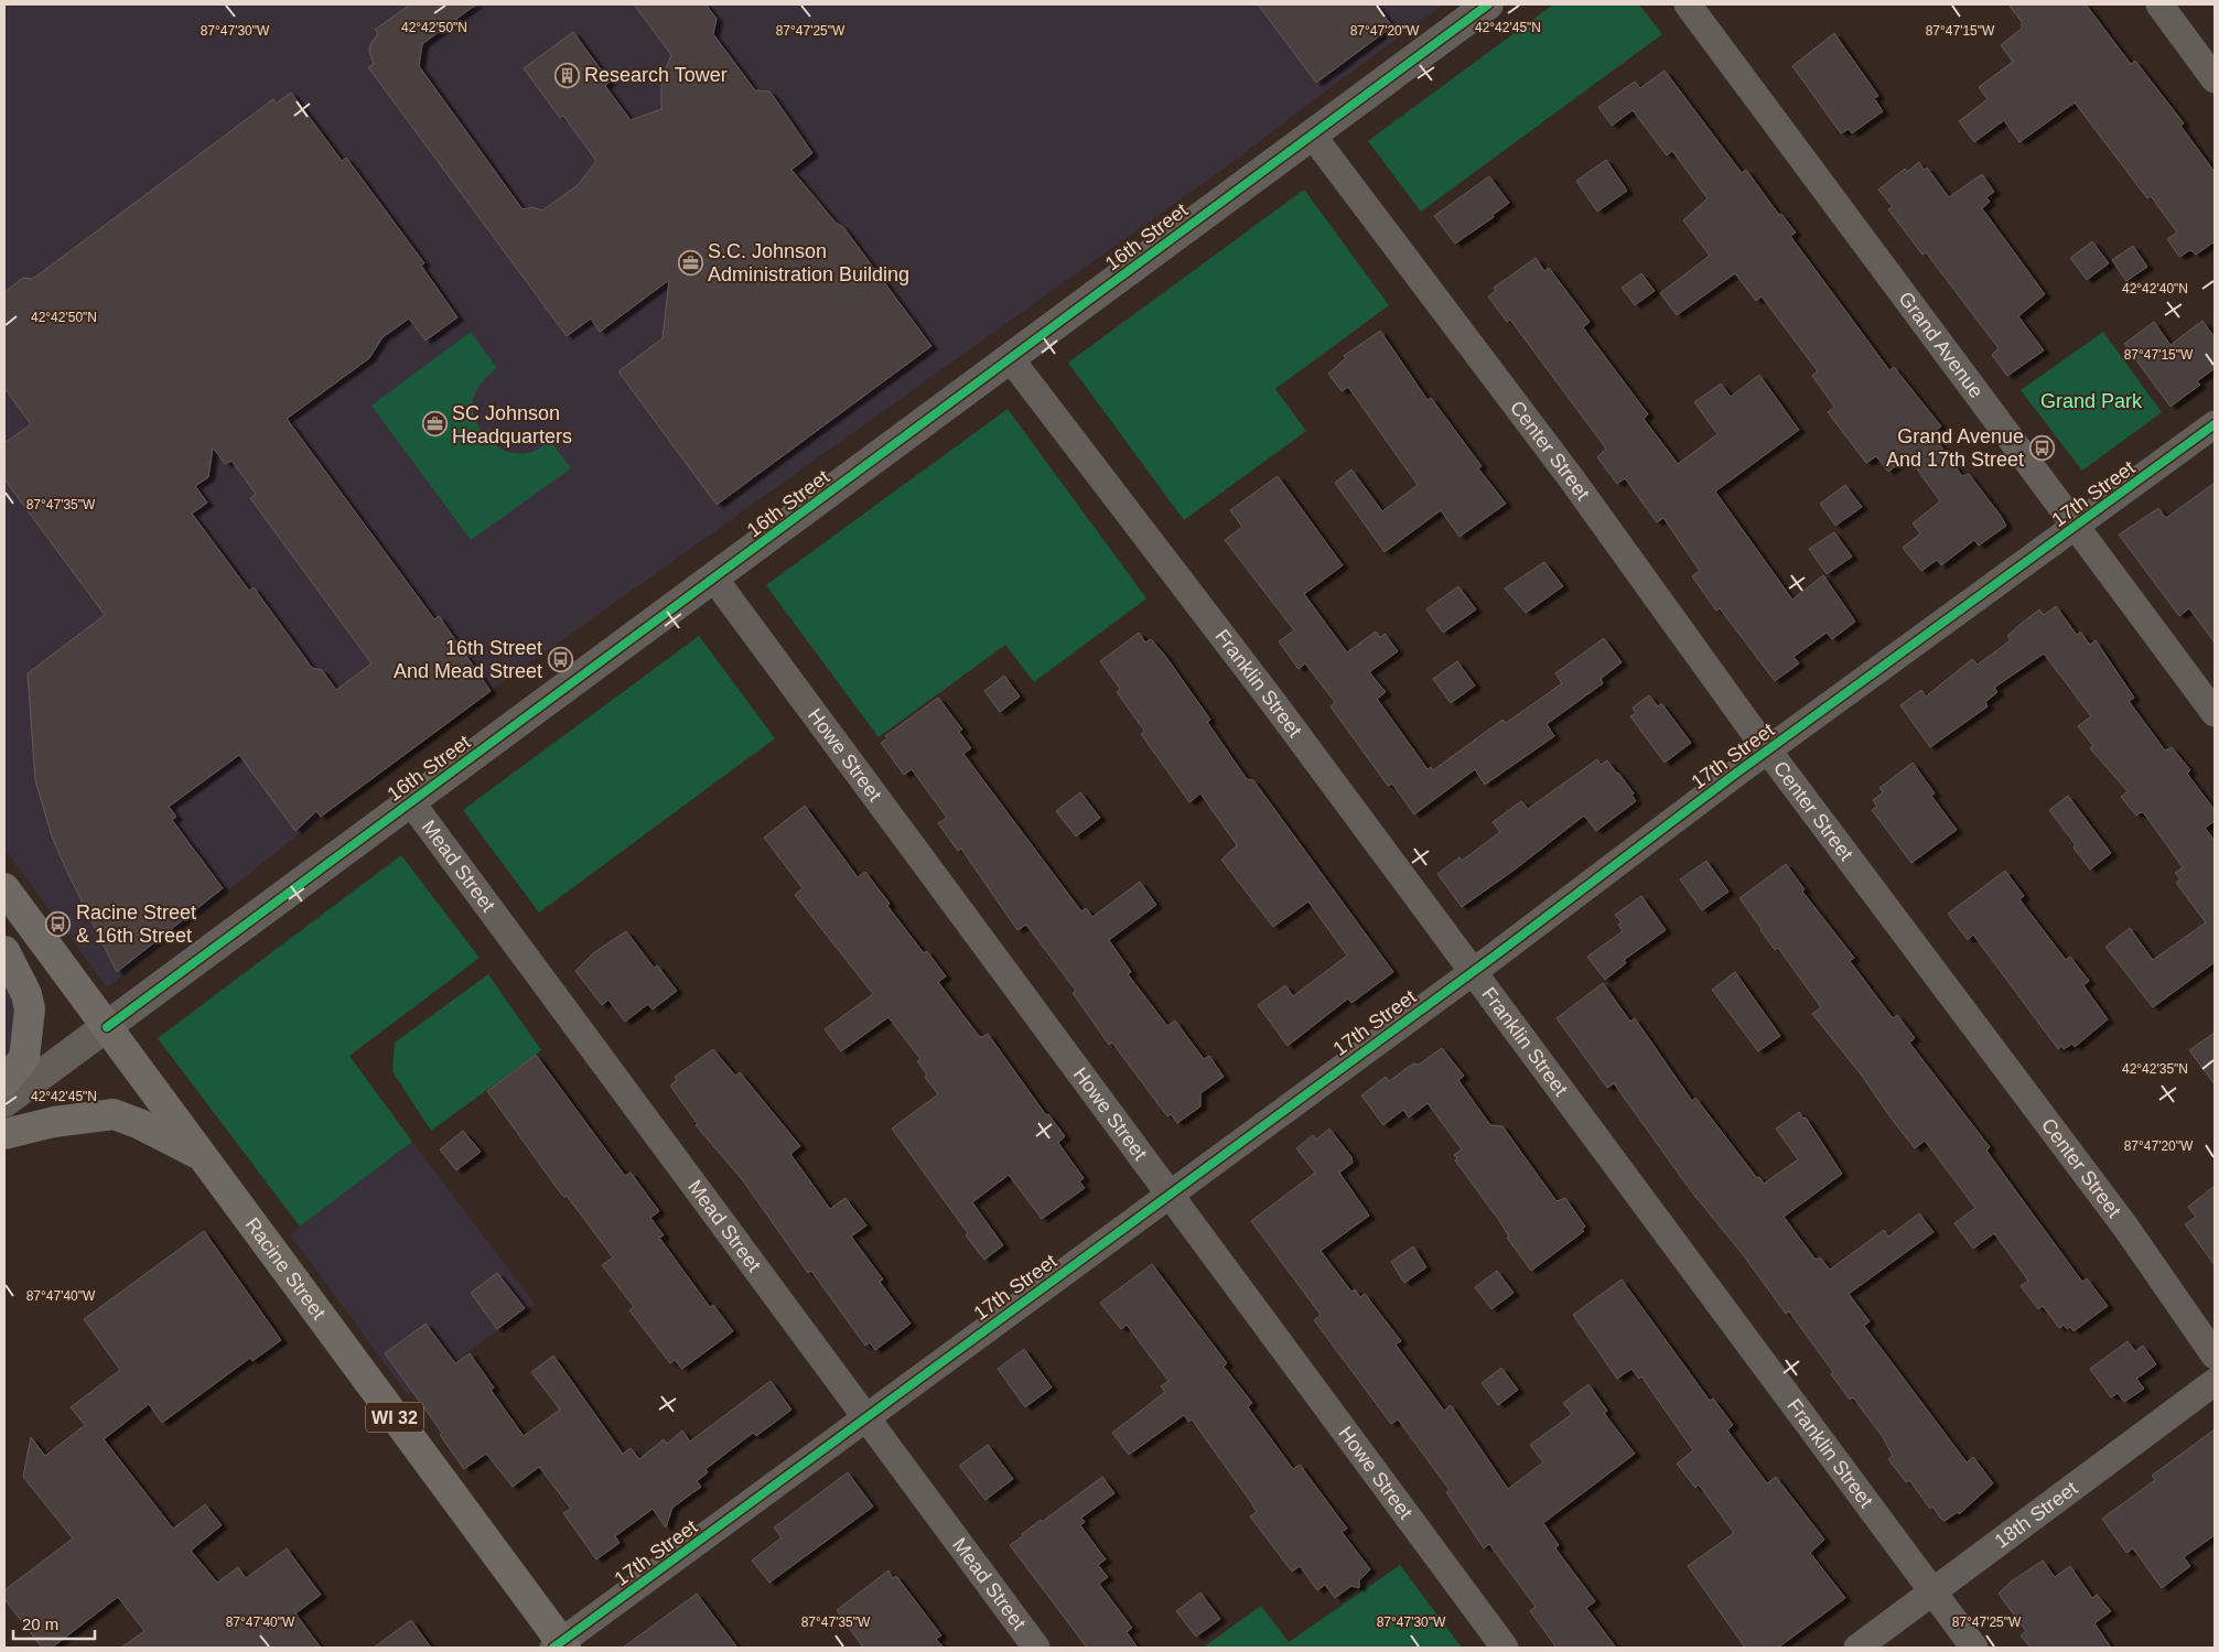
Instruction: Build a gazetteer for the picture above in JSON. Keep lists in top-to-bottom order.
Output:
{
  "streets": {
    "main road": ["Racine Street", "WI 32"],
    "street": [
      "16th Street",
      "Grand Avenue",
      "Center Street",
      "17th Street",
      "Franklin Street",
      "Howe Street",
      "Mead Street",
      "18th Street"
    ]
  },
  "crossings": [
    ["16th Street", "Center Street"],
    ["16th Street", "Franklin Street"],
    ["16th Street", "Howe Street"],
    ["16th Street", "Mead Street"],
    ["16th Street", "Racine Street"],
    ["Grand Avenue", "17th Street"],
    ["Center Street", "17th Street"],
    ["17th Street", "Franklin Street"],
    ["17th Street", "Howe Street"],
    ["17th Street", "Mead Street"],
    ["17th Street", "Racine Street"],
    ["Franklin Street", "18th Street"]
  ],
  "parks": ["Grand Park"],
  "places": {
    "building": ["Research Tower"],
    "office": ["S.C. Johnson Administration Building", "SC Johnson Headquarters"],
    "bus stop": ["Grand Avenue And 17th Street", "16th Street And Mead Street", "Racine Street & 16th Street"]
  },
  "scale_bar": "20 m",
  "coordinates": [
    "42°42'50\"N",
    "42°42'45\"N",
    "87°47'30\"W",
    "87°47'25\"W",
    "87°47'20\"W",
    "87°47'15\"W",
    "42°42'40\"N",
    "87°47'35\"W",
    "42°42'35\"N",
    "87°47'40\"W"
  ]
}
